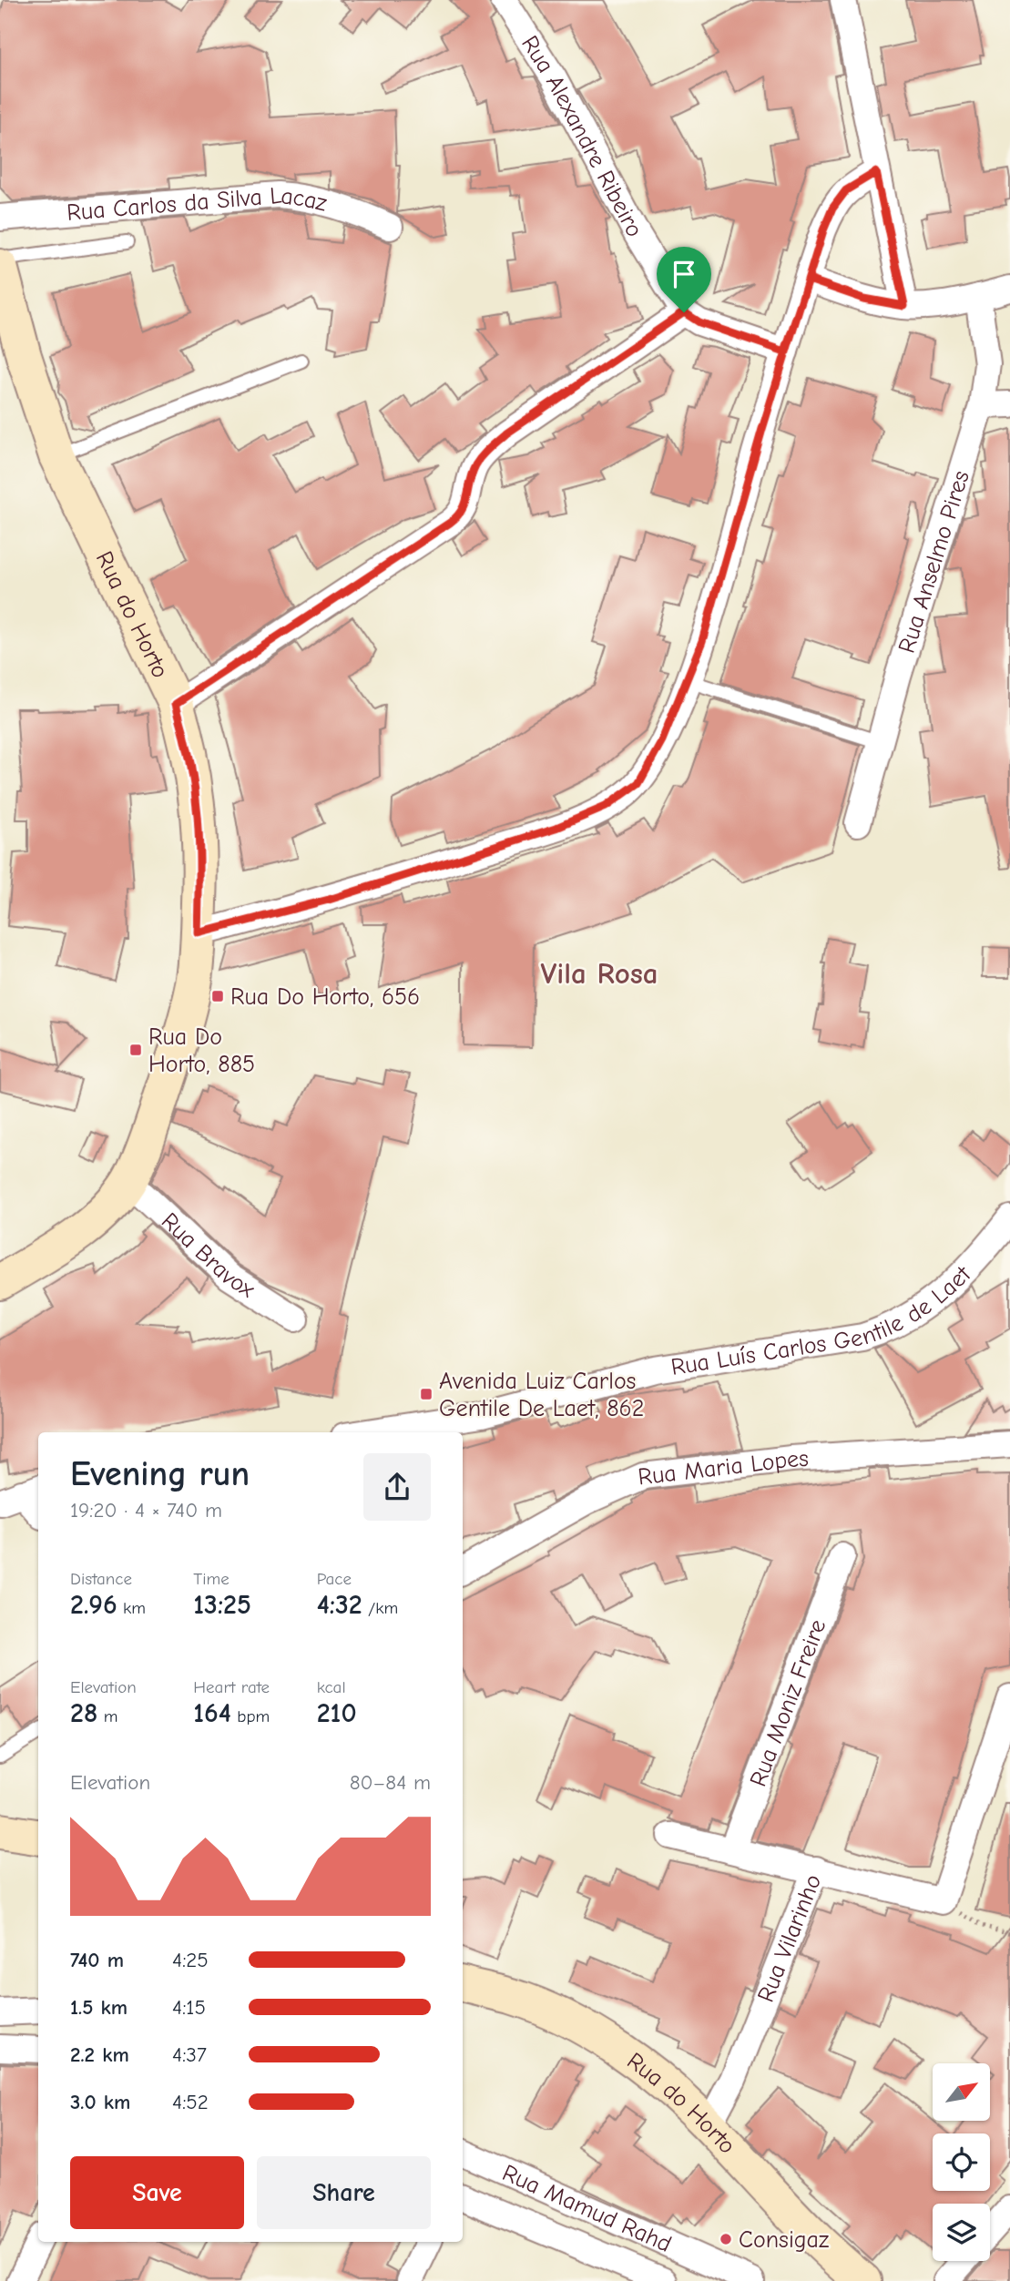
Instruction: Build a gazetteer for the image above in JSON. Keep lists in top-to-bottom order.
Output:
{
  "streets": {
    "street": [
      "Rua Alexandre Ribeiro",
      "Rua Carlos da Silva Lacaz",
      "Rua Anselmo Pires",
      "Rua do Horto",
      "Rua Bravox",
      "Rua Luís Carlos Gentile de Laet",
      "Rua Maria Lopes",
      "Rua Moniz Freire",
      "Rua Vilarinho",
      "Rua Mamud Rahd"
    ]
  },
  "crossings": [
    ["Rua do Horto", "Rua Bravox"],
    ["Rua do Horto", "Rua Vilarinho"]
  ],
  "districts": ["Vila Rosa"],
  "places": {
    "transit": ["Rua Do Horto, 656", "Rua Do Horto, 885", "Avenida Luiz Carlos Gentile De Laet, 862"],
    "other": ["Consigaz"]
  },
  "north": "top right",
  "page": {
    "heading": ["Evening run", "19:20 · 4 × 740 m"],
    "stats": [
      ["Distance", "2.96 km"],
      ["Time", "13:25"],
      ["Pace", "4:32 /km"],
      ["Elevation", "28 m"],
      ["Heart rate", "164 bpm"],
      ["kcal", "210"]
    ],
    "chart": ["Elevation", "80–84 m"],
    "list": [
      {
        "name": "740 m",
        "note": "4:25"
      },
      {
        "name": "1.5 km",
        "note": "4:15"
      },
      {
        "name": "2.2 km",
        "note": "4:37"
      },
      {
        "name": "3.0 km",
        "note": "4:52"
      }
    ],
    "buttons": ["Save", "Share"]
  }
}
